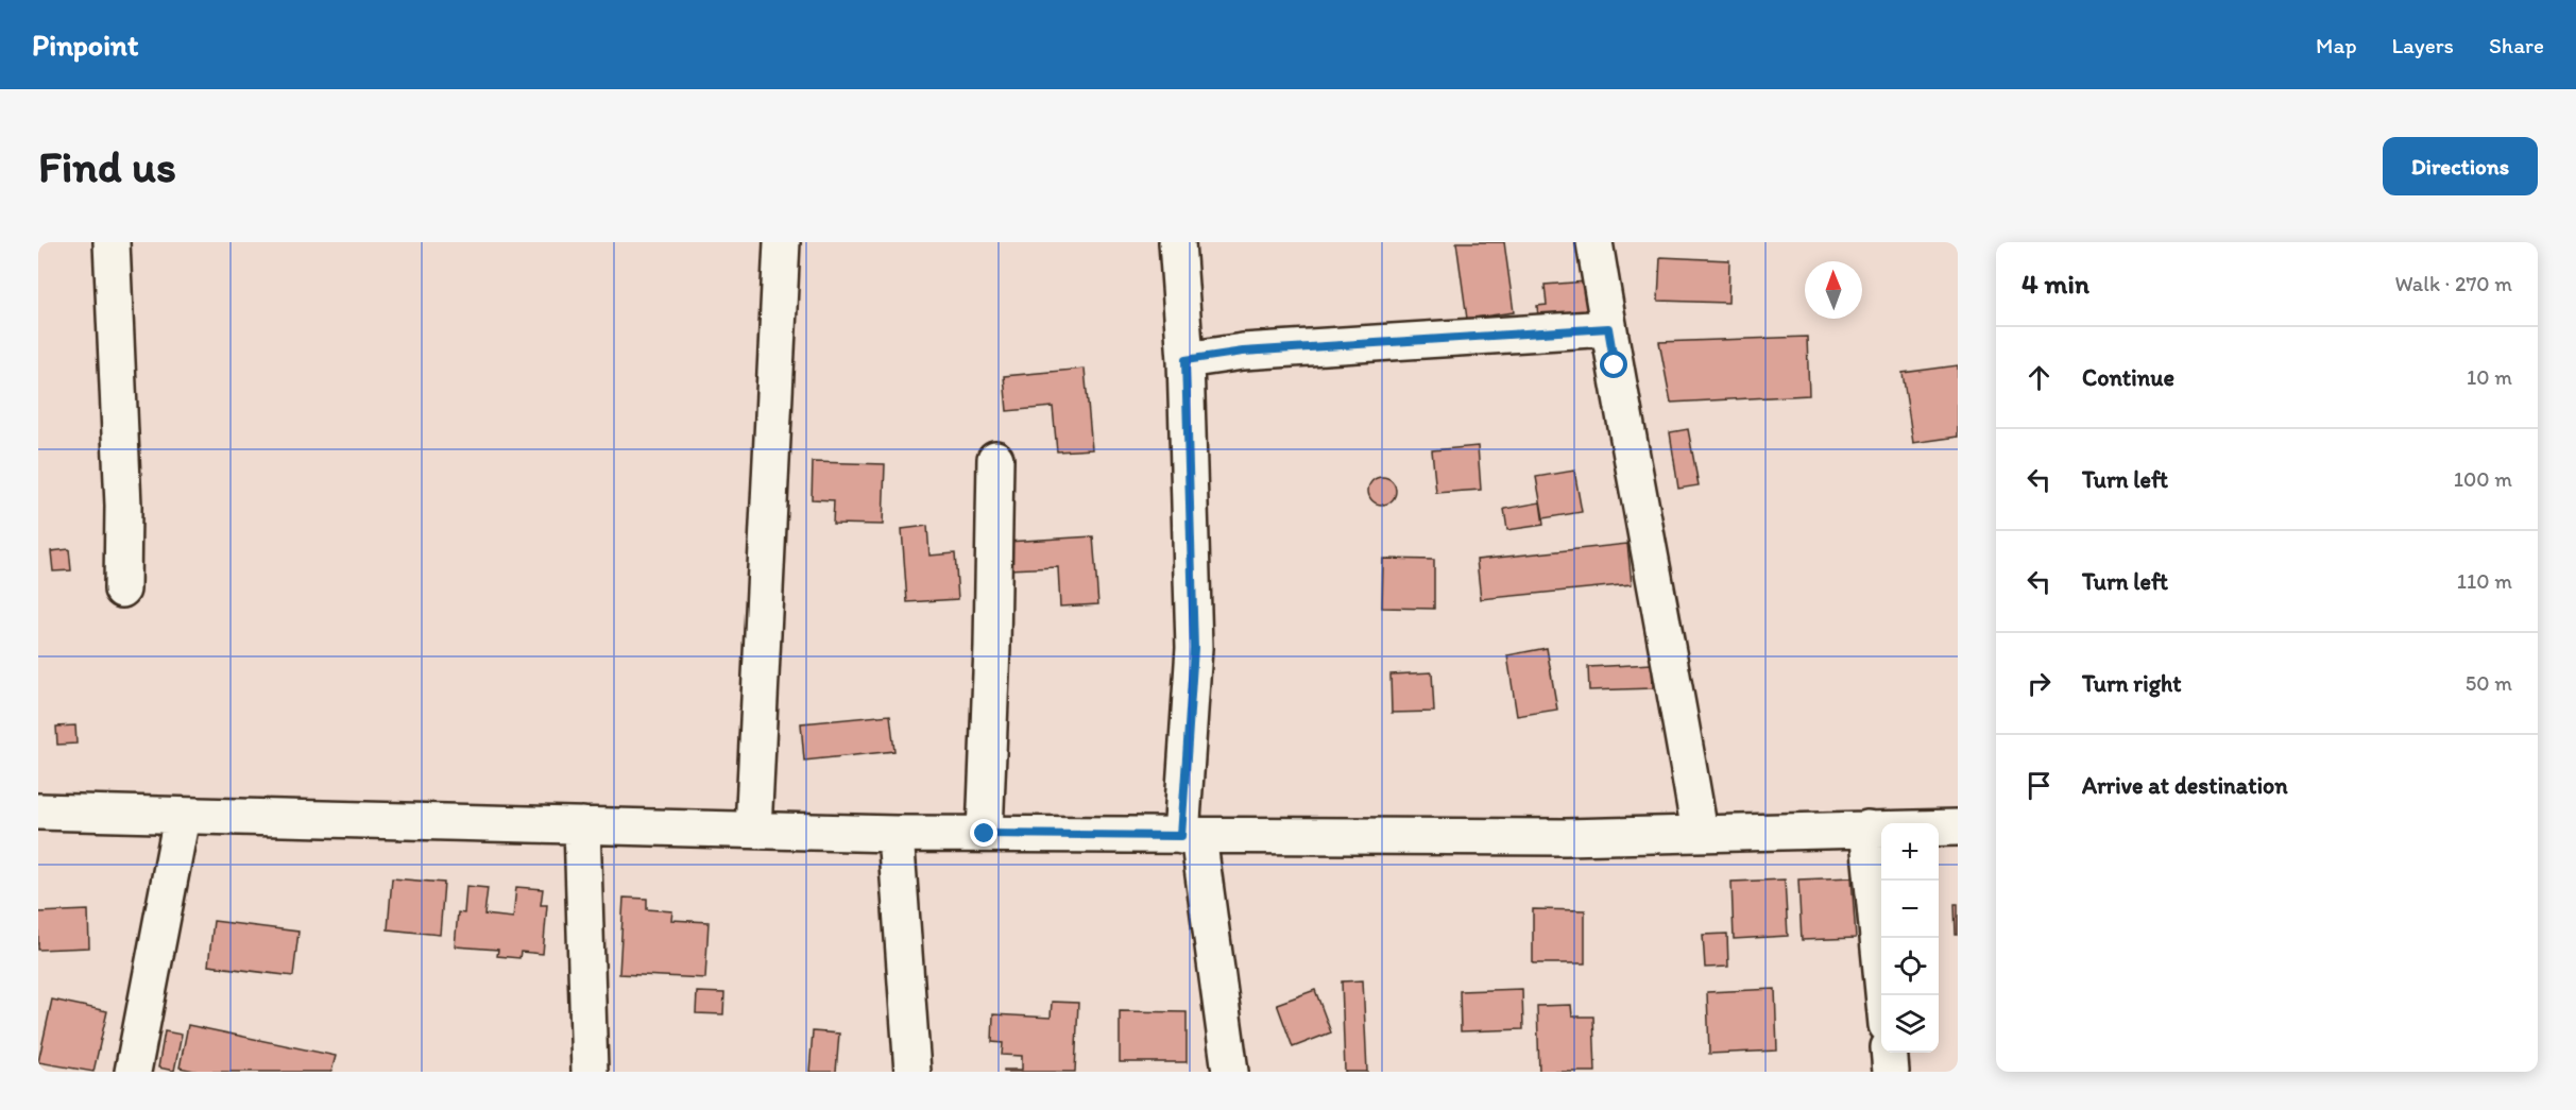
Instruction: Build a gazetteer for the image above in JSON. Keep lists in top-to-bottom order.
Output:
{
  "north": "top",
  "page": {
    "header": "Pinpoint",
    "nav": ["Map", "Layers", "Share"],
    "buttons": "Directions",
    "title": "Find us",
    "heading": ["4 min", "Walk · 270 m"],
    "list": [
      ["Continue", "10 m"],
      ["Turn left", "100 m"],
      ["Turn left", "110 m"],
      ["Turn right", "50 m"],
      "Arrive at destination"
    ],
    "map_buttons": ["+", "−"]
  }
}
